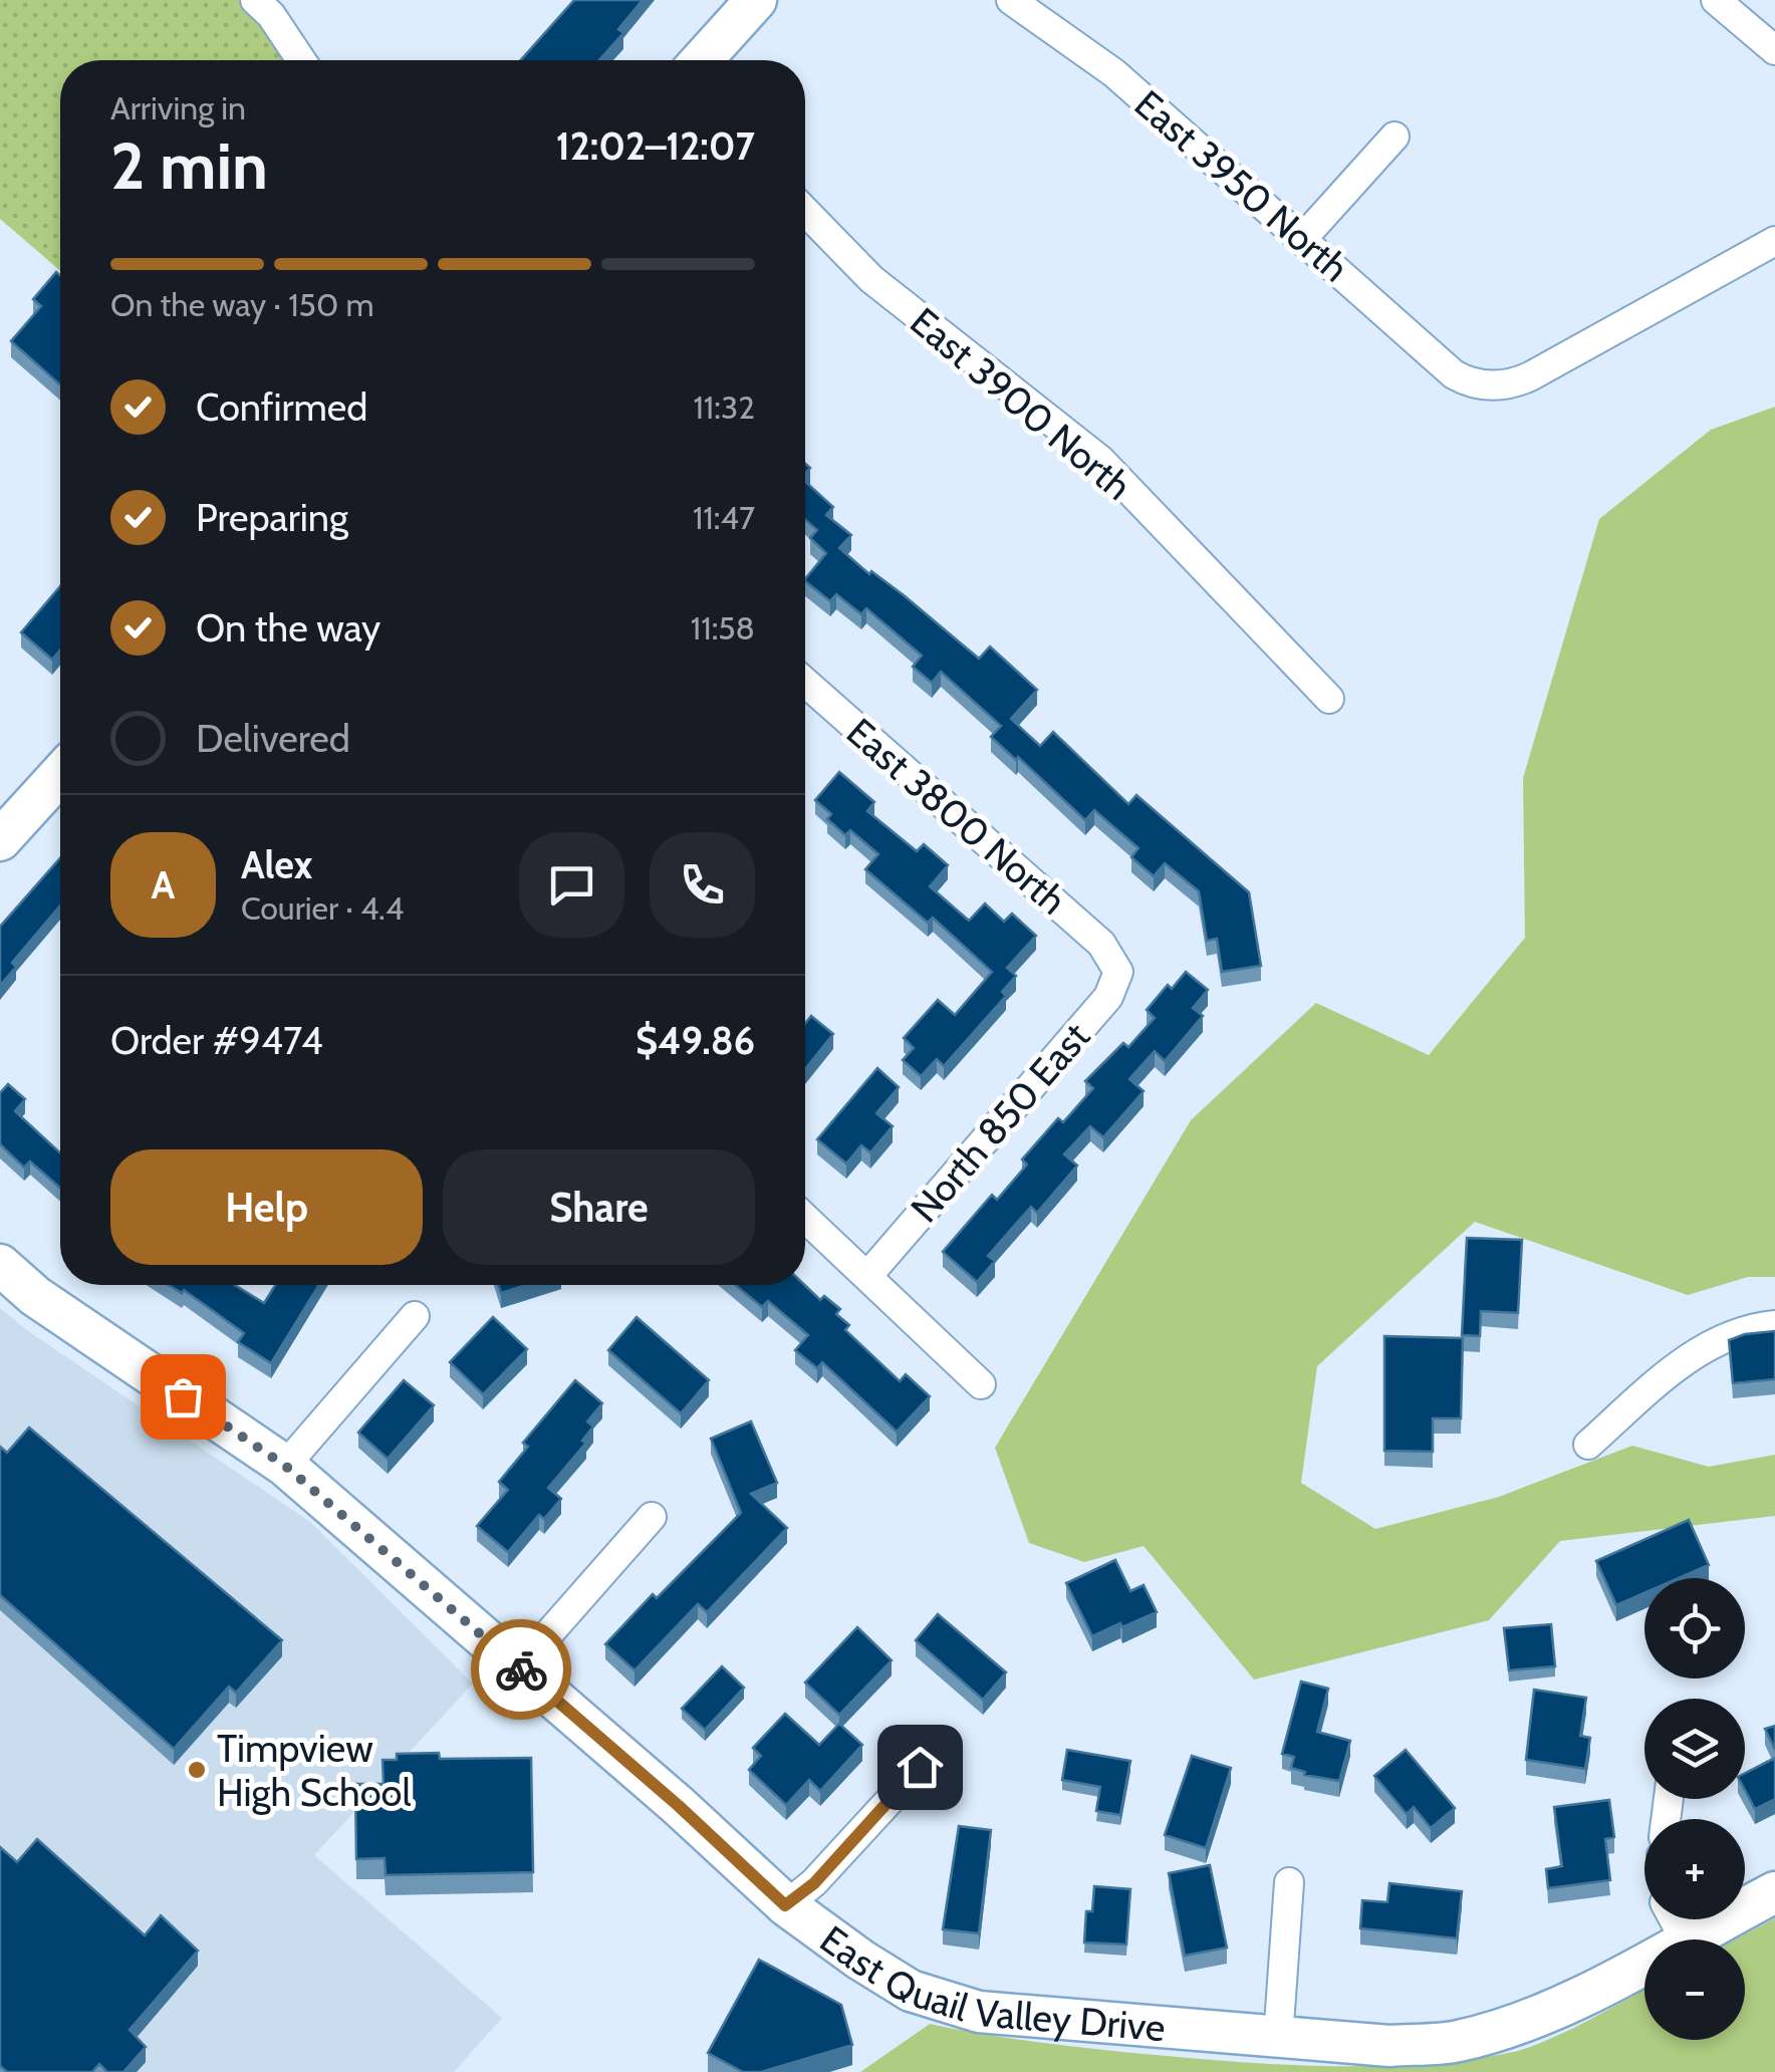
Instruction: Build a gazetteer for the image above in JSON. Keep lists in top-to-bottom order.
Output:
{
  "streets": {
    "street": [
      "East 3950 North",
      "East 3900 North",
      "East 3800 North",
      "North 850 East",
      "East Quail Valley Drive"
    ]
  },
  "crossings": [
    ["East 3800 North", "North 850 East"]
  ],
  "places": ["Timpview High School"],
  "page": {
    "heading": ["2 min", "Arriving in", "12:02–12:07"],
    "panel": [
      "Alex",
      "Courier · 4.4",
      "Order #9474",
      "$49.86"
    ],
    "bar": "On the way · 150 m",
    "list": [
      ["Confirmed", "11:32"],
      ["Preparing", "11:47"],
      ["On the way", "11:58"],
      "Delivered"
    ],
    "round": "A",
    "buttons": ["Help", "Share"],
    "map_buttons": ["+", "−"]
  }
}
